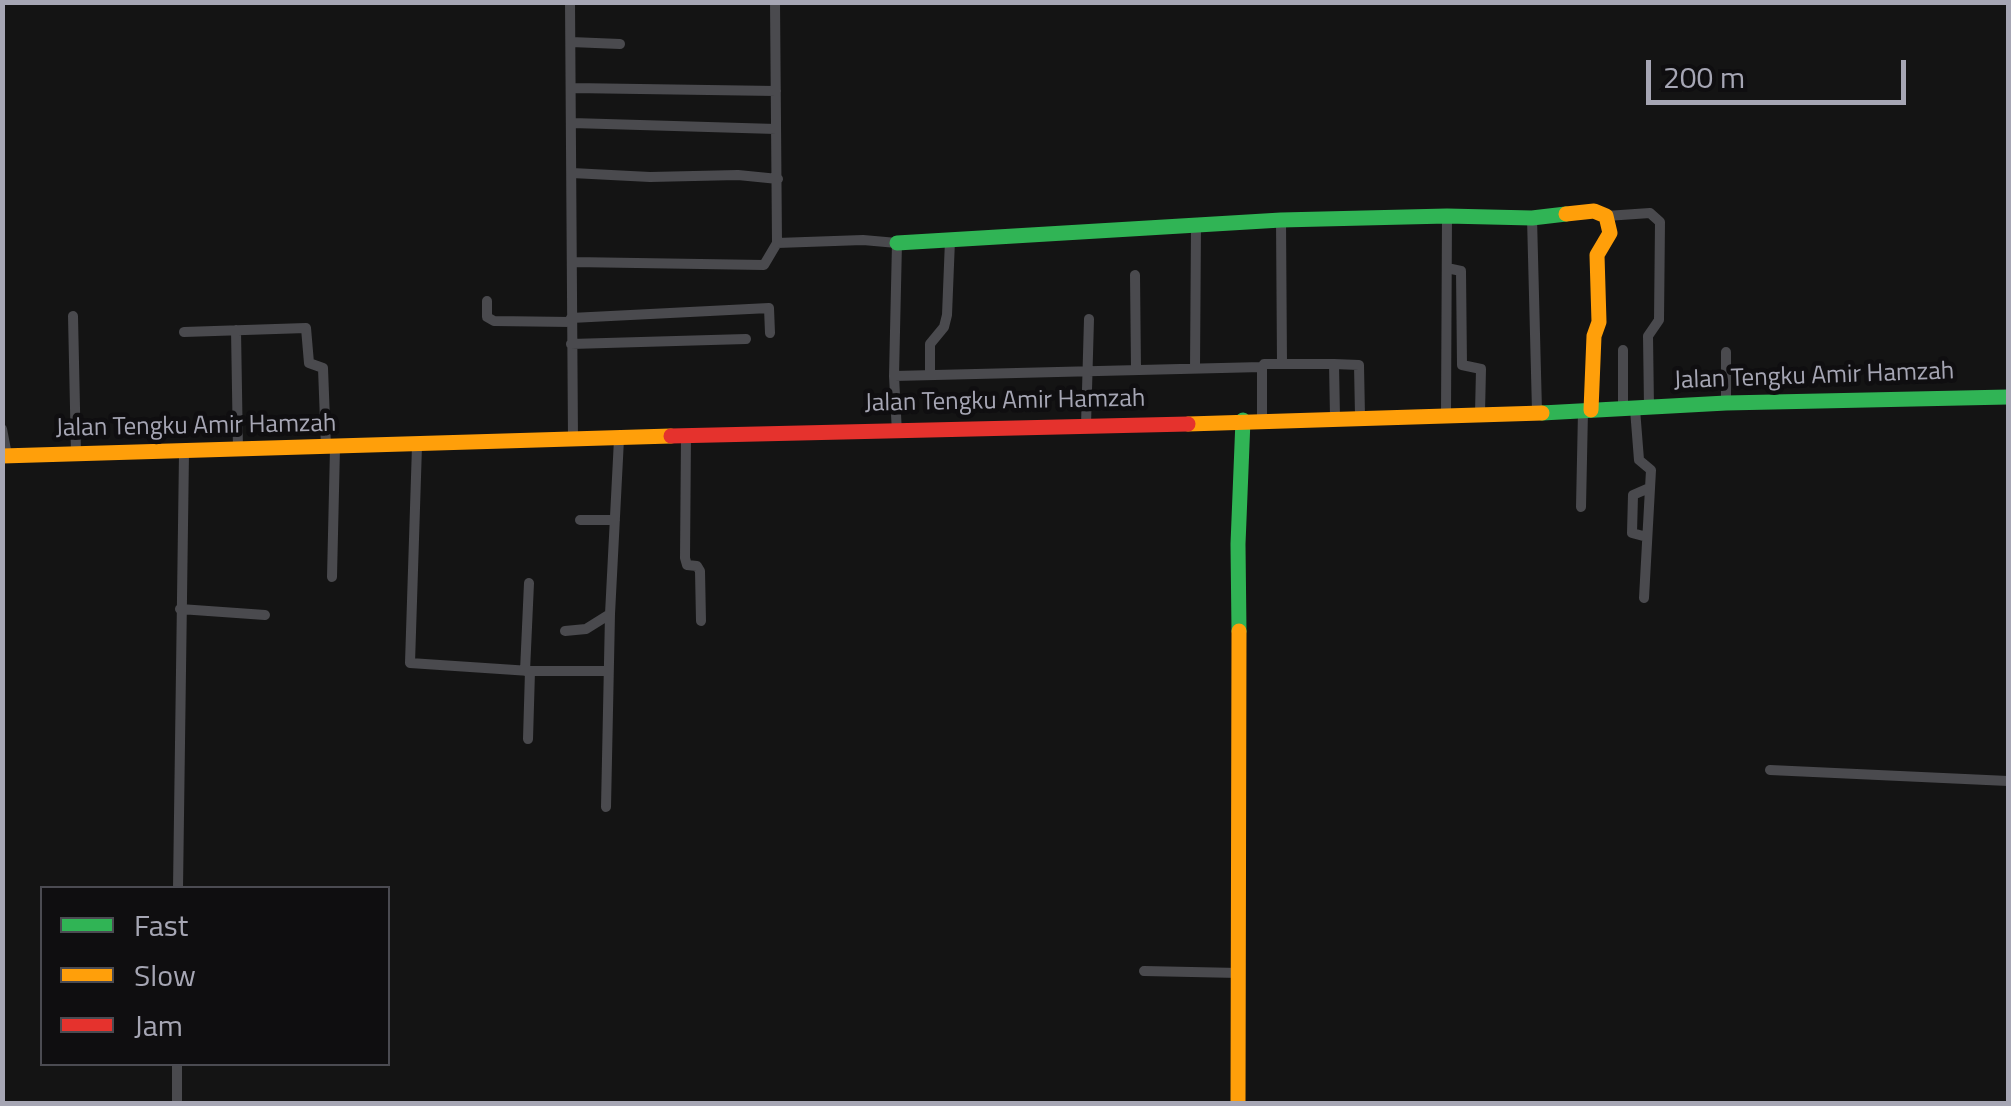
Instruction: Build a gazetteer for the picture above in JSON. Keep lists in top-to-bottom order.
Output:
{
  "streets": {
    "main road": ["Jalan Tengku Amir Hamzah"]
  },
  "legend": ["Fast", "Slow", "Jam"],
  "scale_bar": "200 m"
}
